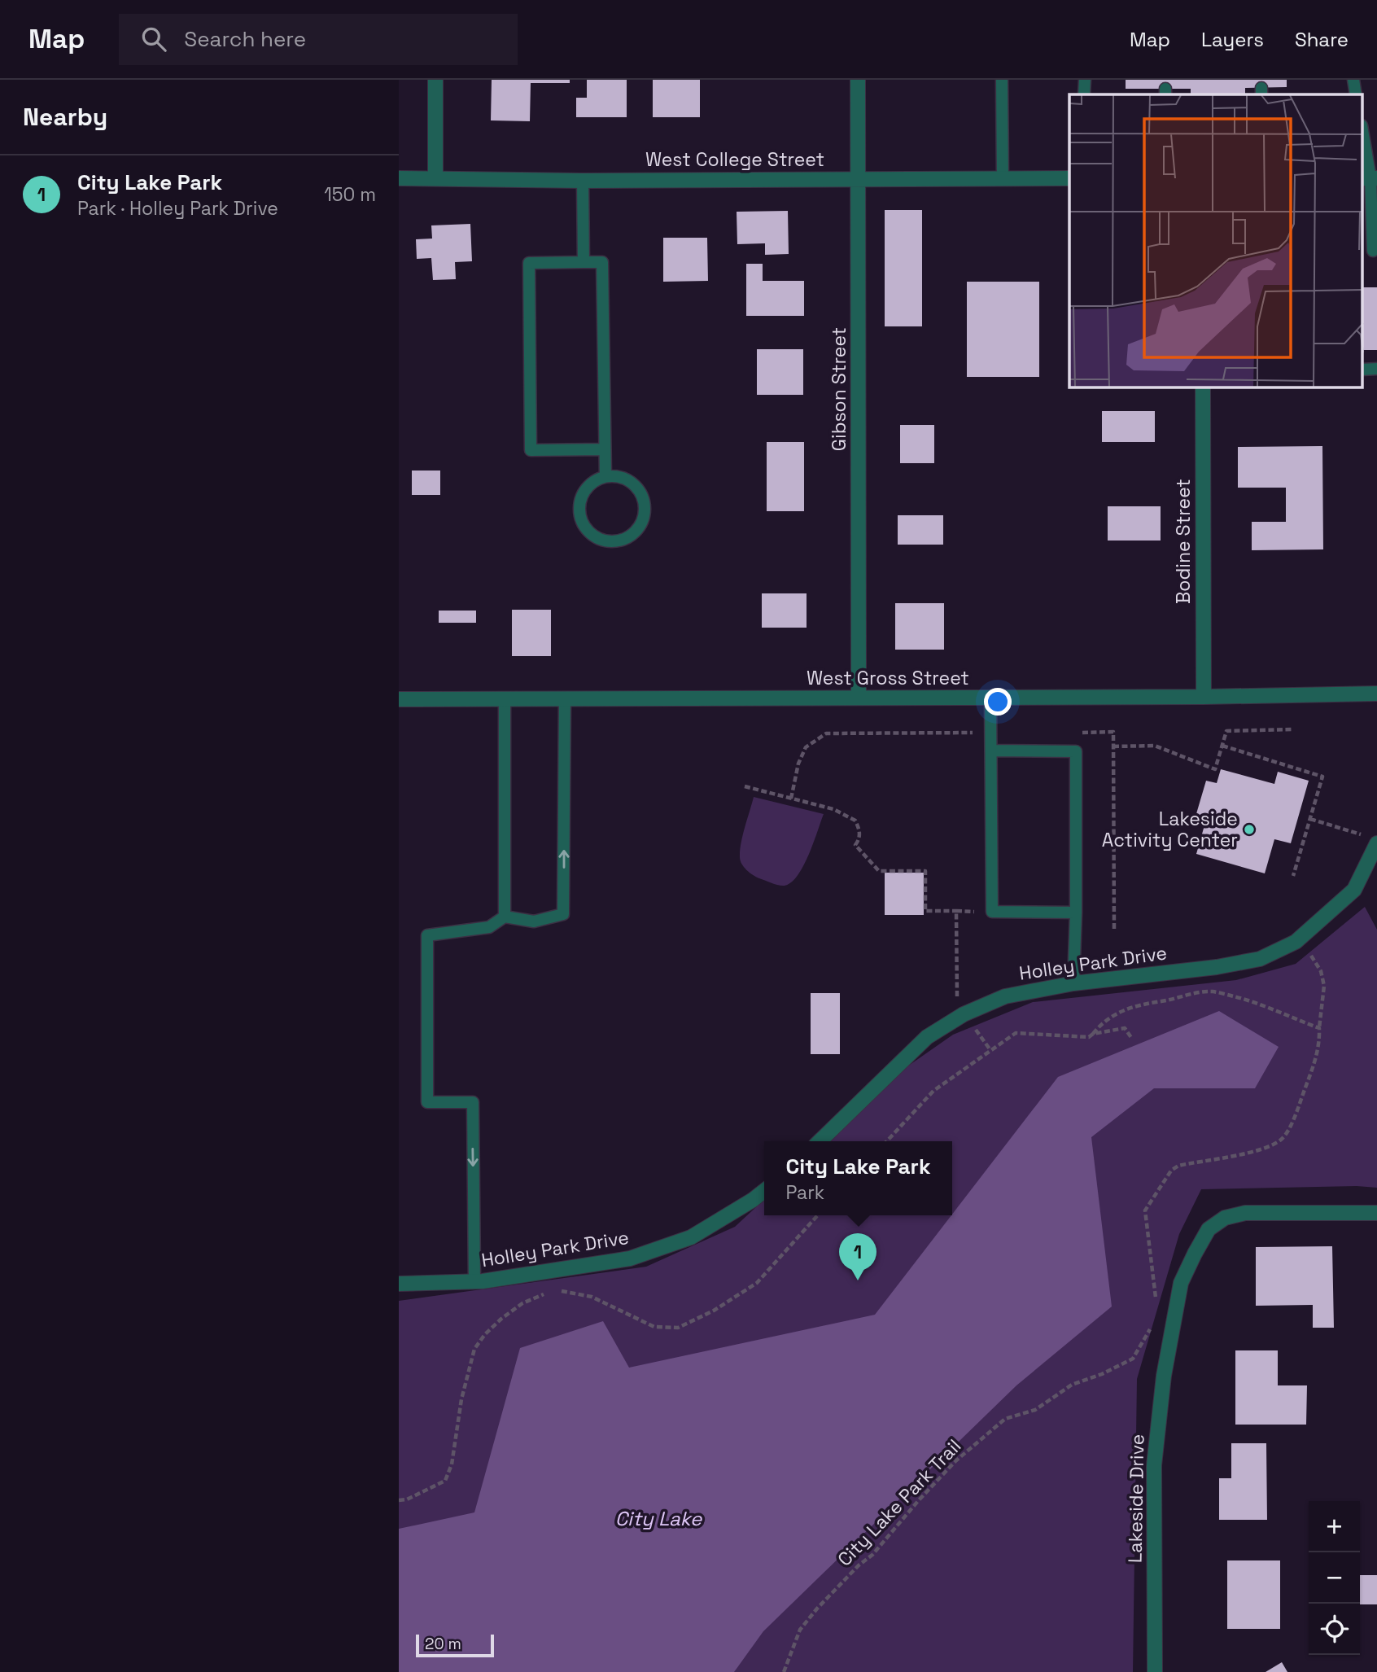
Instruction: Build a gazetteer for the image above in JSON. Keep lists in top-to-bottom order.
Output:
{
  "streets": {
    "street": [
      "West College Street",
      "Gibson Street",
      "Bodine Street",
      "West Gross Street",
      "Holley Park Drive",
      "Lakeside Drive"
    ],
    "path": ["City Lake Park Trail"]
  },
  "crossings": [
    ["West College Street", "Gibson Street"],
    ["Gibson Street", "West Gross Street"],
    ["Bodine Street", "West Gross Street"]
  ],
  "water": ["City Lake"],
  "places": ["Lakeside Activity Center"],
  "scale_bar": "20 m",
  "page": {
    "header": "Map",
    "search": "Search here",
    "nav": ["Map", "Layers", "Share"],
    "heading": "Nearby",
    "list": [
      {
        "mark": "1",
        "name": "City Lake Park",
        "note": "Park · Holley Park Drive",
        "value": "150 m"
      }
    ],
    "popup": ["City Lake Park", "Park"],
    "pins": "1",
    "map_buttons": ["+", "−"],
    "scale": "20 m"
  }
}
